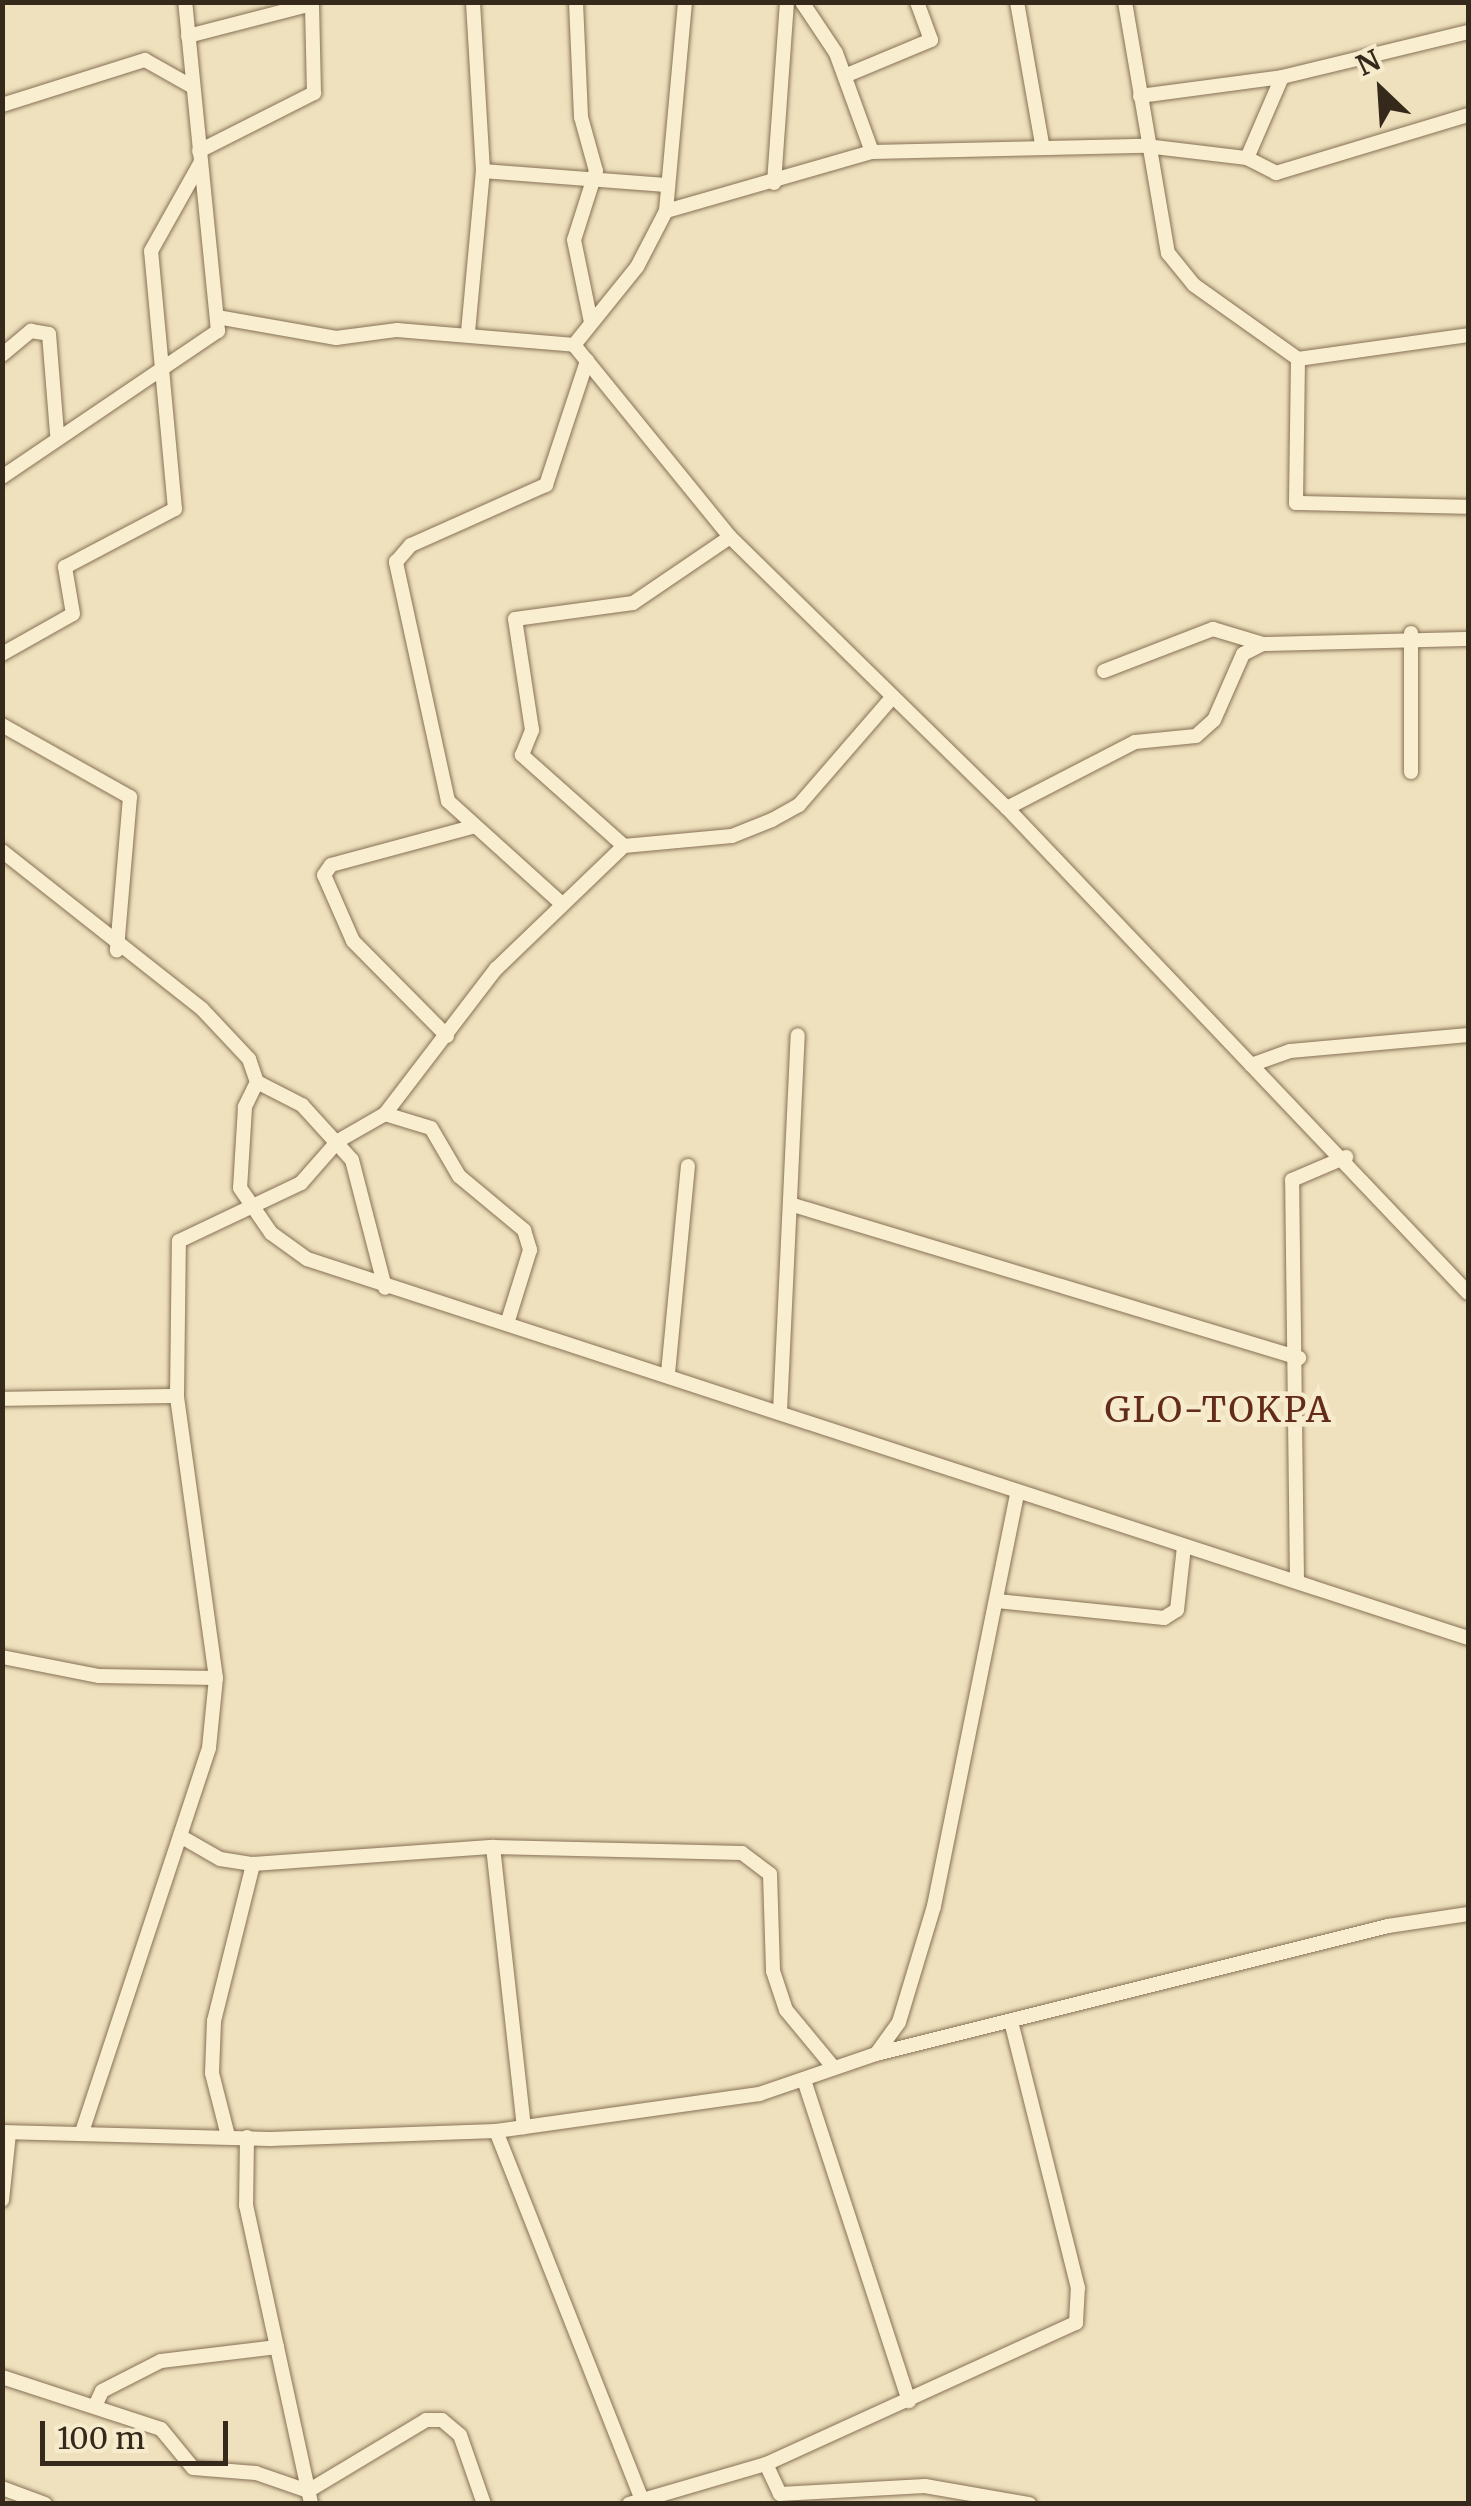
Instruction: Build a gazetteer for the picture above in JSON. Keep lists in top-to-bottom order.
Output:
{
  "districts": ["GLO-TOKPA"],
  "scale_bar": "100 m",
  "north": "top left"
}
